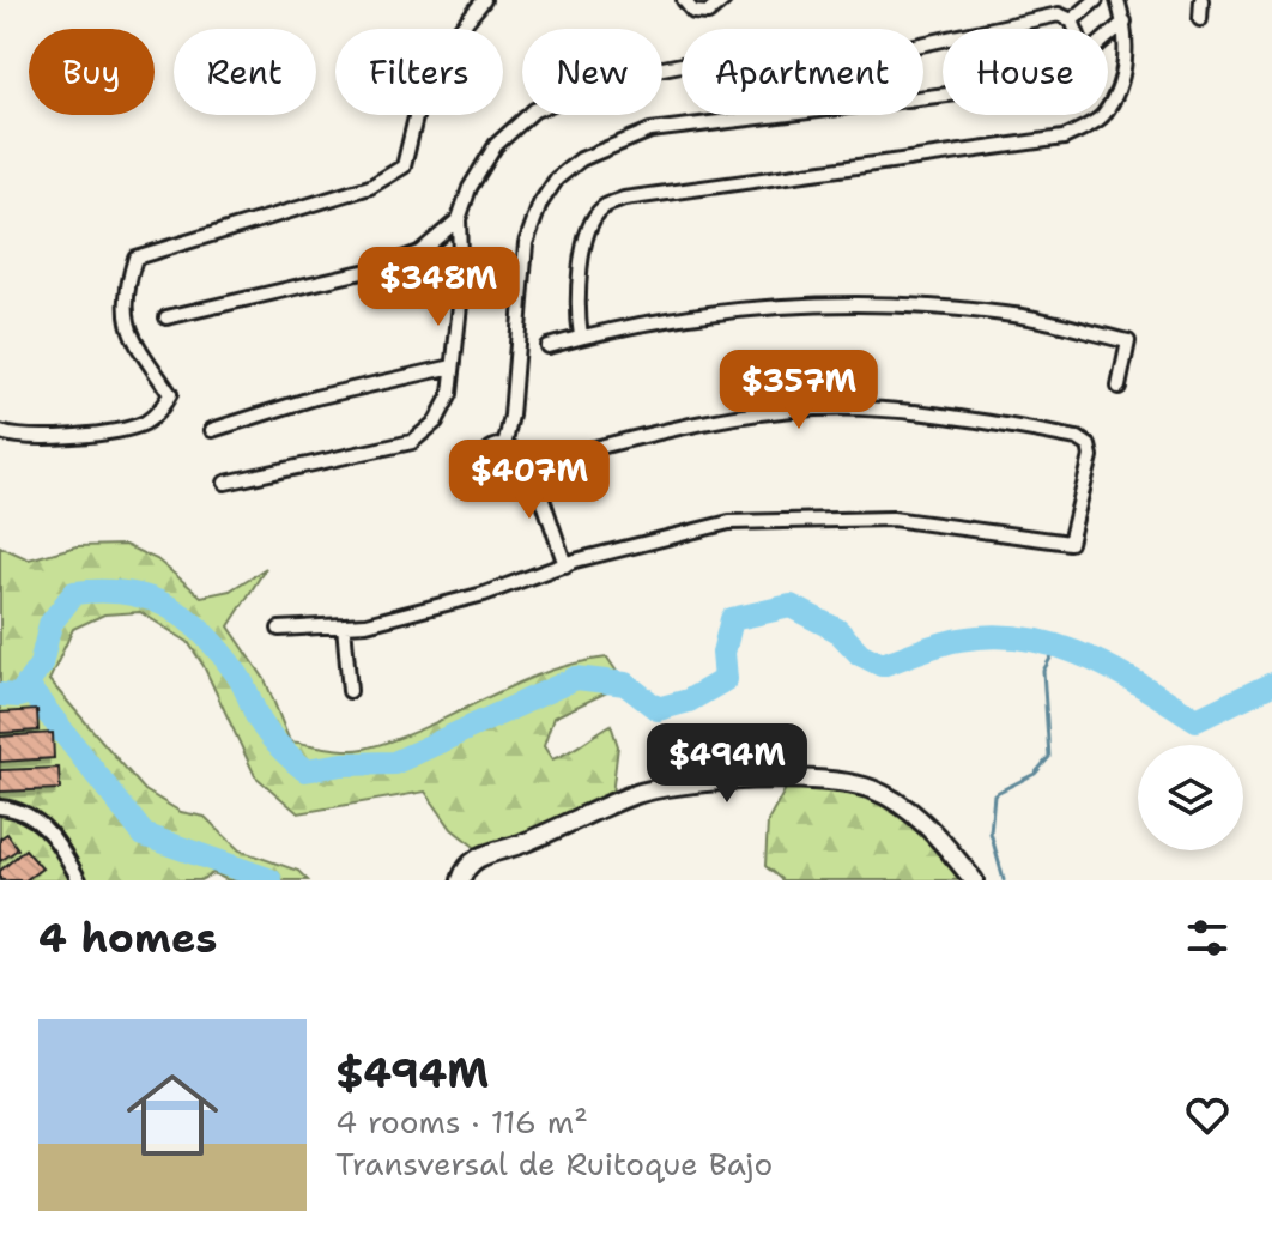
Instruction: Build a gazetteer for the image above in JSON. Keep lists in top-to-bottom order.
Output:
{
  "page": {
    "chip": [
      "Buy",
      "Rent",
      "Filters",
      "New",
      "Apartment",
      "House"
    ],
    "price": [
      "$348M",
      "$357M",
      "$407M",
      "$494M"
    ],
    "heading": "4 homes",
    "list": [
      {
        "name": "$494M",
        "note": "4 rooms · 116 m² · Transversal de Ruitoque Bajo"
      }
    ]
  }
}
